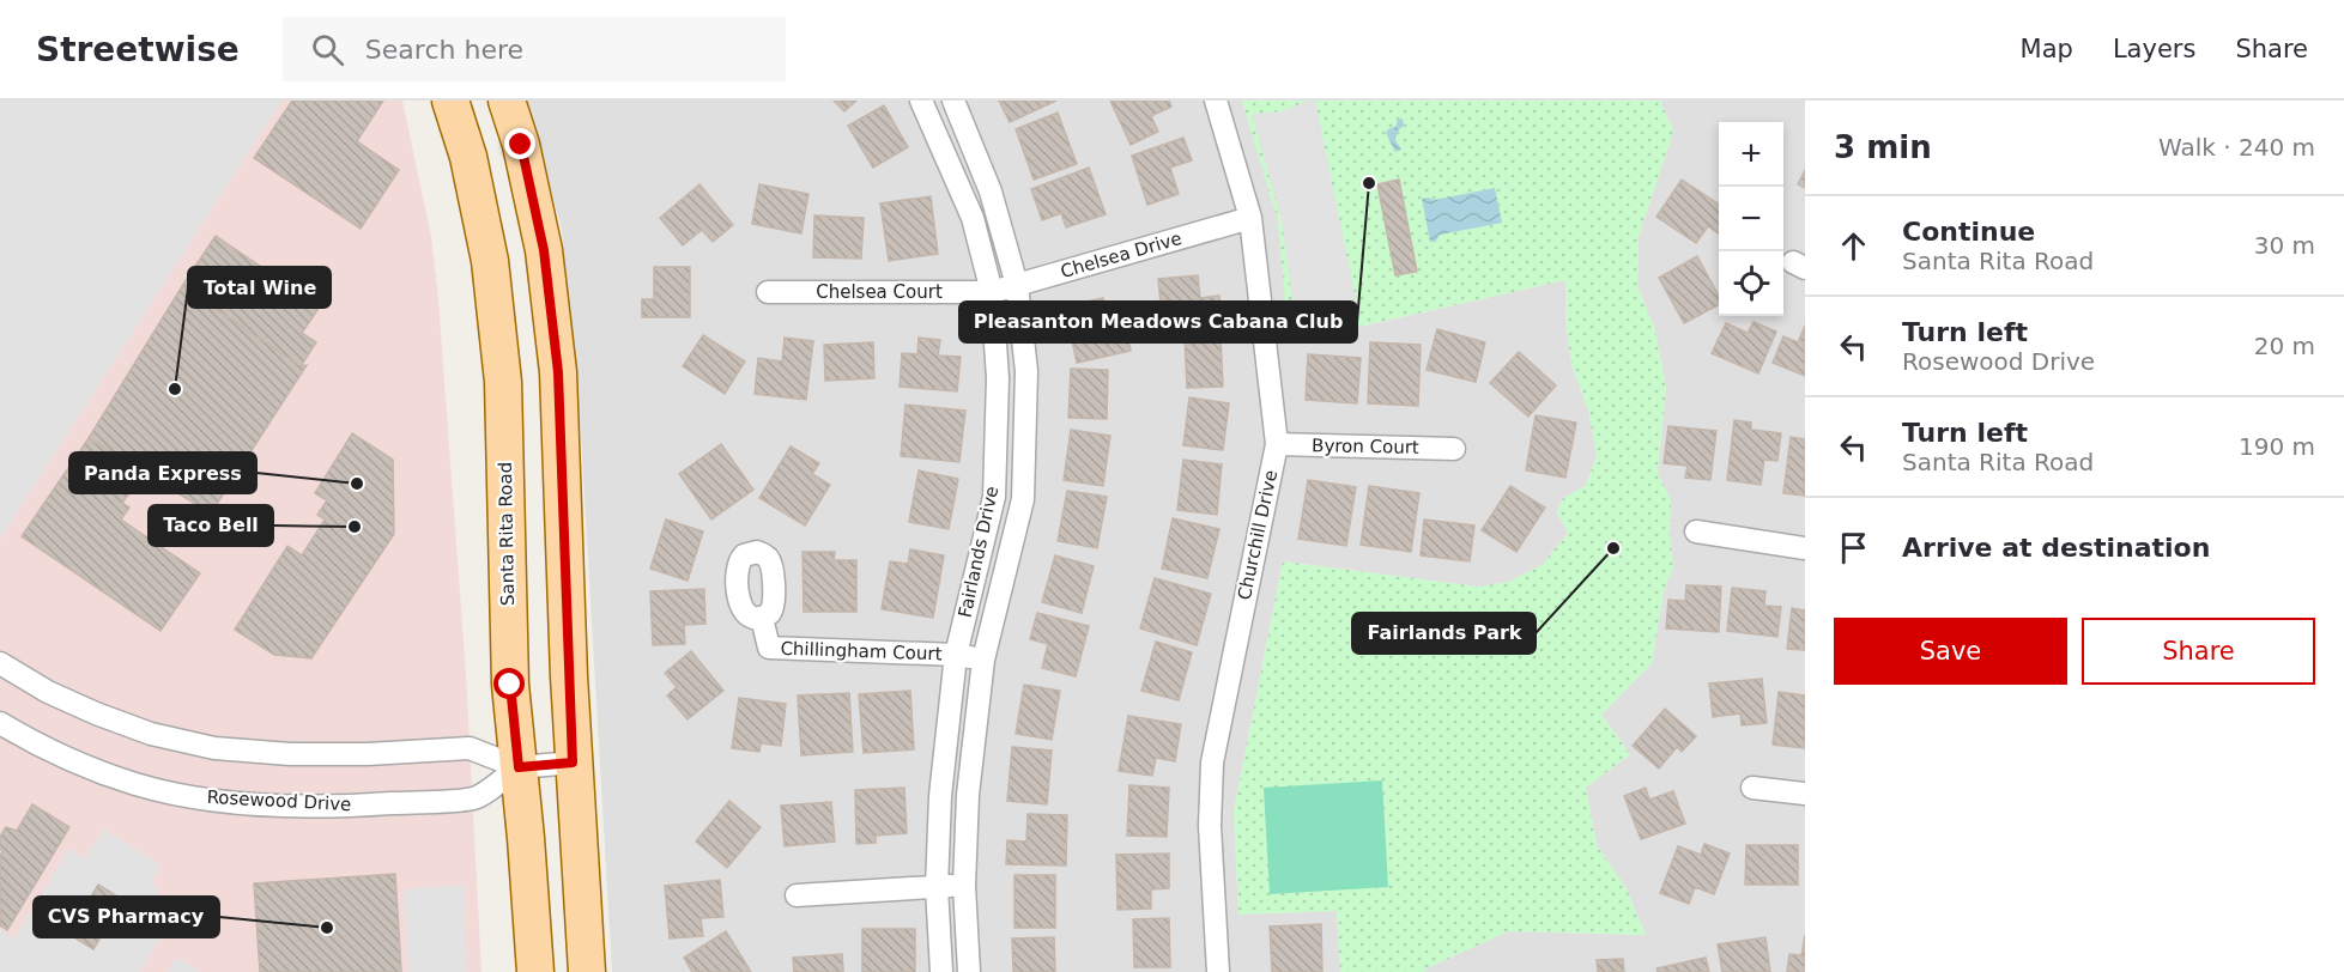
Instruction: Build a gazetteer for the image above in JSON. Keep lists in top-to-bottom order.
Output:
{
  "streets": {
    "main road": ["Santa Rita Road"],
    "street": [
      "Chelsea Drive",
      "Chelsea Court",
      "Byron Court",
      "Churchill Drive",
      "Fairlands Drive",
      "Chillingham Court",
      "Rosewood Drive"
    ]
  },
  "crossings": [
    ["Chelsea Drive", "Chelsea Court"],
    ["Chelsea Drive", "Churchill Drive"],
    ["Chelsea Drive", "Fairlands Drive"],
    ["Chelsea Court", "Fairlands Drive"],
    ["Byron Court", "Churchill Drive"],
    ["Santa Rita Road", "Rosewood Drive"],
    ["Fairlands Drive", "Chillingham Court"]
  ],
  "places": [
    "Pleasanton Meadows Cabana Club",
    "Total Wine",
    "Panda Express",
    "Taco Bell",
    "Fairlands Park",
    "CVS Pharmacy"
  ],
  "page": {
    "header": "Streetwise",
    "search": "Search here",
    "nav": ["Map", "Layers", "Share"],
    "heading": ["3 min", "Walk · 240 m"],
    "map_buttons": ["+", "−"],
    "list": [
      ["Continue", "Santa Rita Road", "30 m"],
      ["Turn left", "Rosewood Drive", "20 m"],
      ["Turn left", "Santa Rita Road", "190 m"],
      "Arrive at destination"
    ],
    "buttons": ["Save", "Share"]
  }
}
